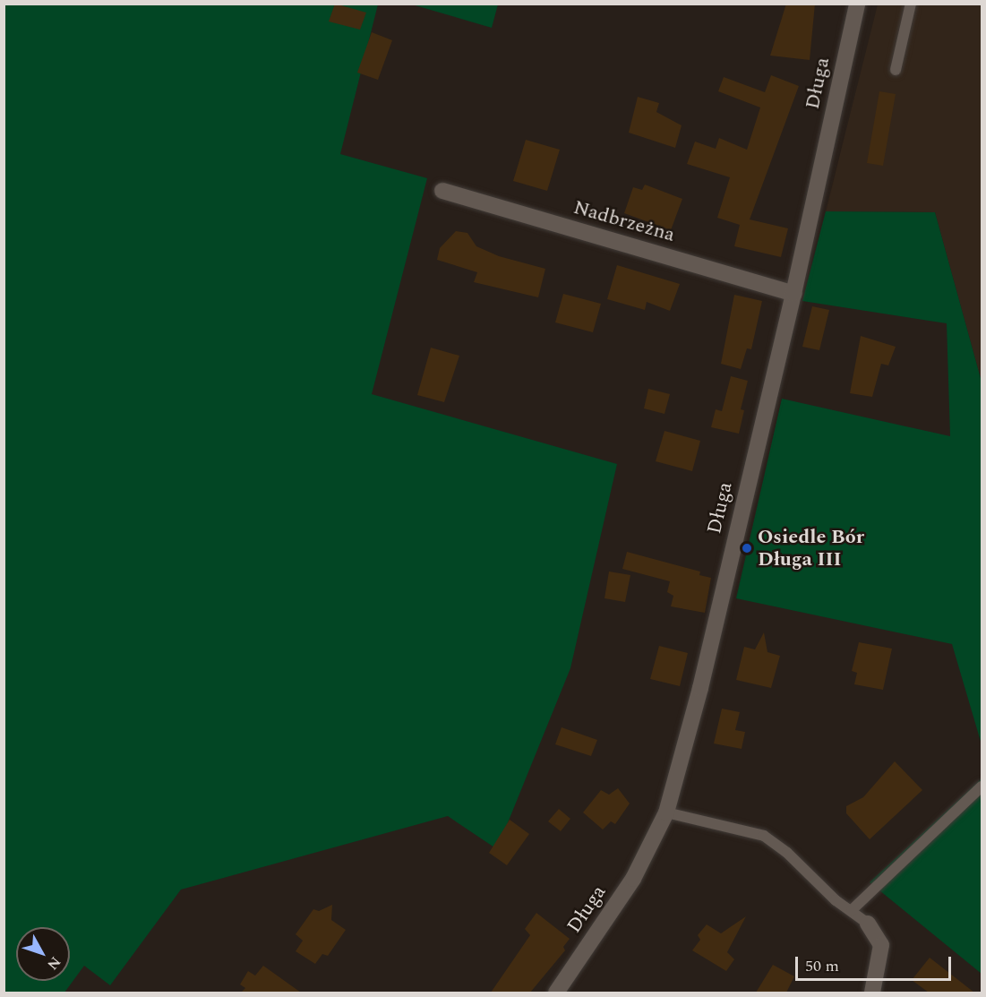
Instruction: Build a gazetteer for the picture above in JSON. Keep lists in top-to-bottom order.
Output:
{
  "streets": {
    "street": ["Długa", "Nadbrzeżna"]
  },
  "crossings": [
    ["Długa", "Nadbrzeżna"]
  ],
  "places": ["Osiedle Bór Długa III"],
  "scale_bar": "50 m",
  "north": "bottom right"
}
